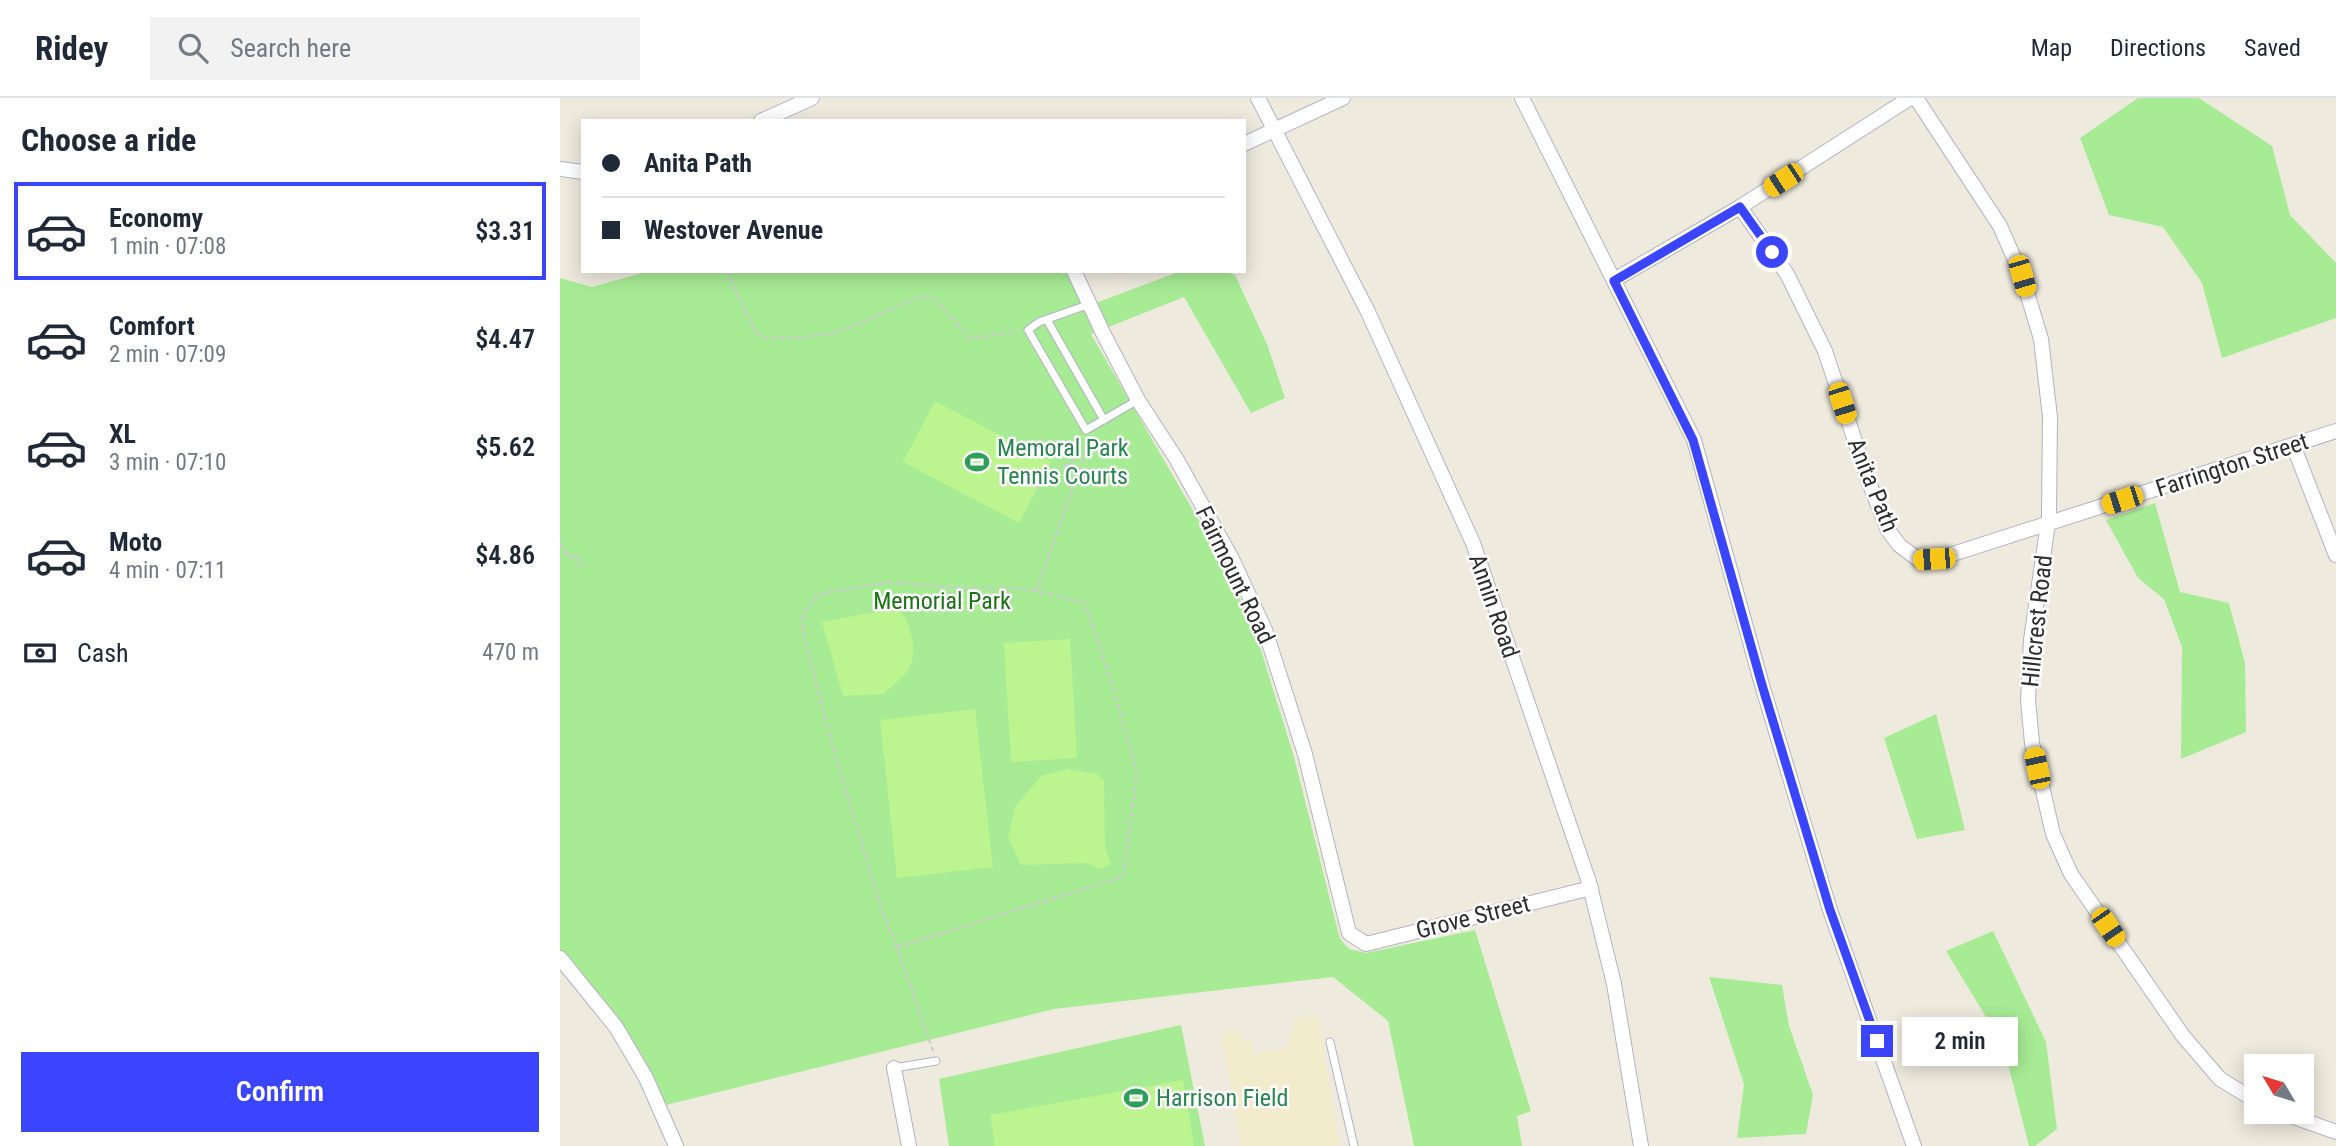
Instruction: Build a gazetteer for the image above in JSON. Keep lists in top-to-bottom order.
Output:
{
  "streets": {
    "street": [
      "Farrington Street",
      "Anita Path",
      "Fairmount Road",
      "Annin Road",
      "Hillcrest Road",
      "Grove Street"
    ]
  },
  "crossings": [
    ["Farrington Street", "Anita Path"],
    ["Farrington Street", "Hillcrest Road"],
    ["Anita Path", "Hillcrest Road"],
    ["Fairmount Road", "Grove Street"],
    ["Annin Road", "Grove Street"]
  ],
  "parks": ["Memorial Park"],
  "places": {
    "sports": ["Memoral Park Tennis Courts", "Harrison Field"]
  },
  "north": "top left",
  "page": {
    "header": "Ridey",
    "search": "Search here",
    "nav": ["Map", "Directions", "Saved"],
    "heading": "Choose a ride",
    "banner": ["Anita Path", "Westover Avenue"],
    "list": [
      {
        "name": "Economy",
        "note": "1 min · 07:08",
        "value": "$3.31"
      },
      {
        "name": "Comfort",
        "note": "2 min · 07:09",
        "value": "$4.47"
      },
      {
        "name": "XL",
        "note": "3 min · 07:10",
        "value": "$5.62"
      },
      {
        "name": "Moto",
        "note": "4 min · 07:11",
        "value": "$4.86"
      }
    ],
    "pay": ["Cash", "470 m"],
    "bubble": "2 min",
    "buttons": "Confirm"
  }
}
